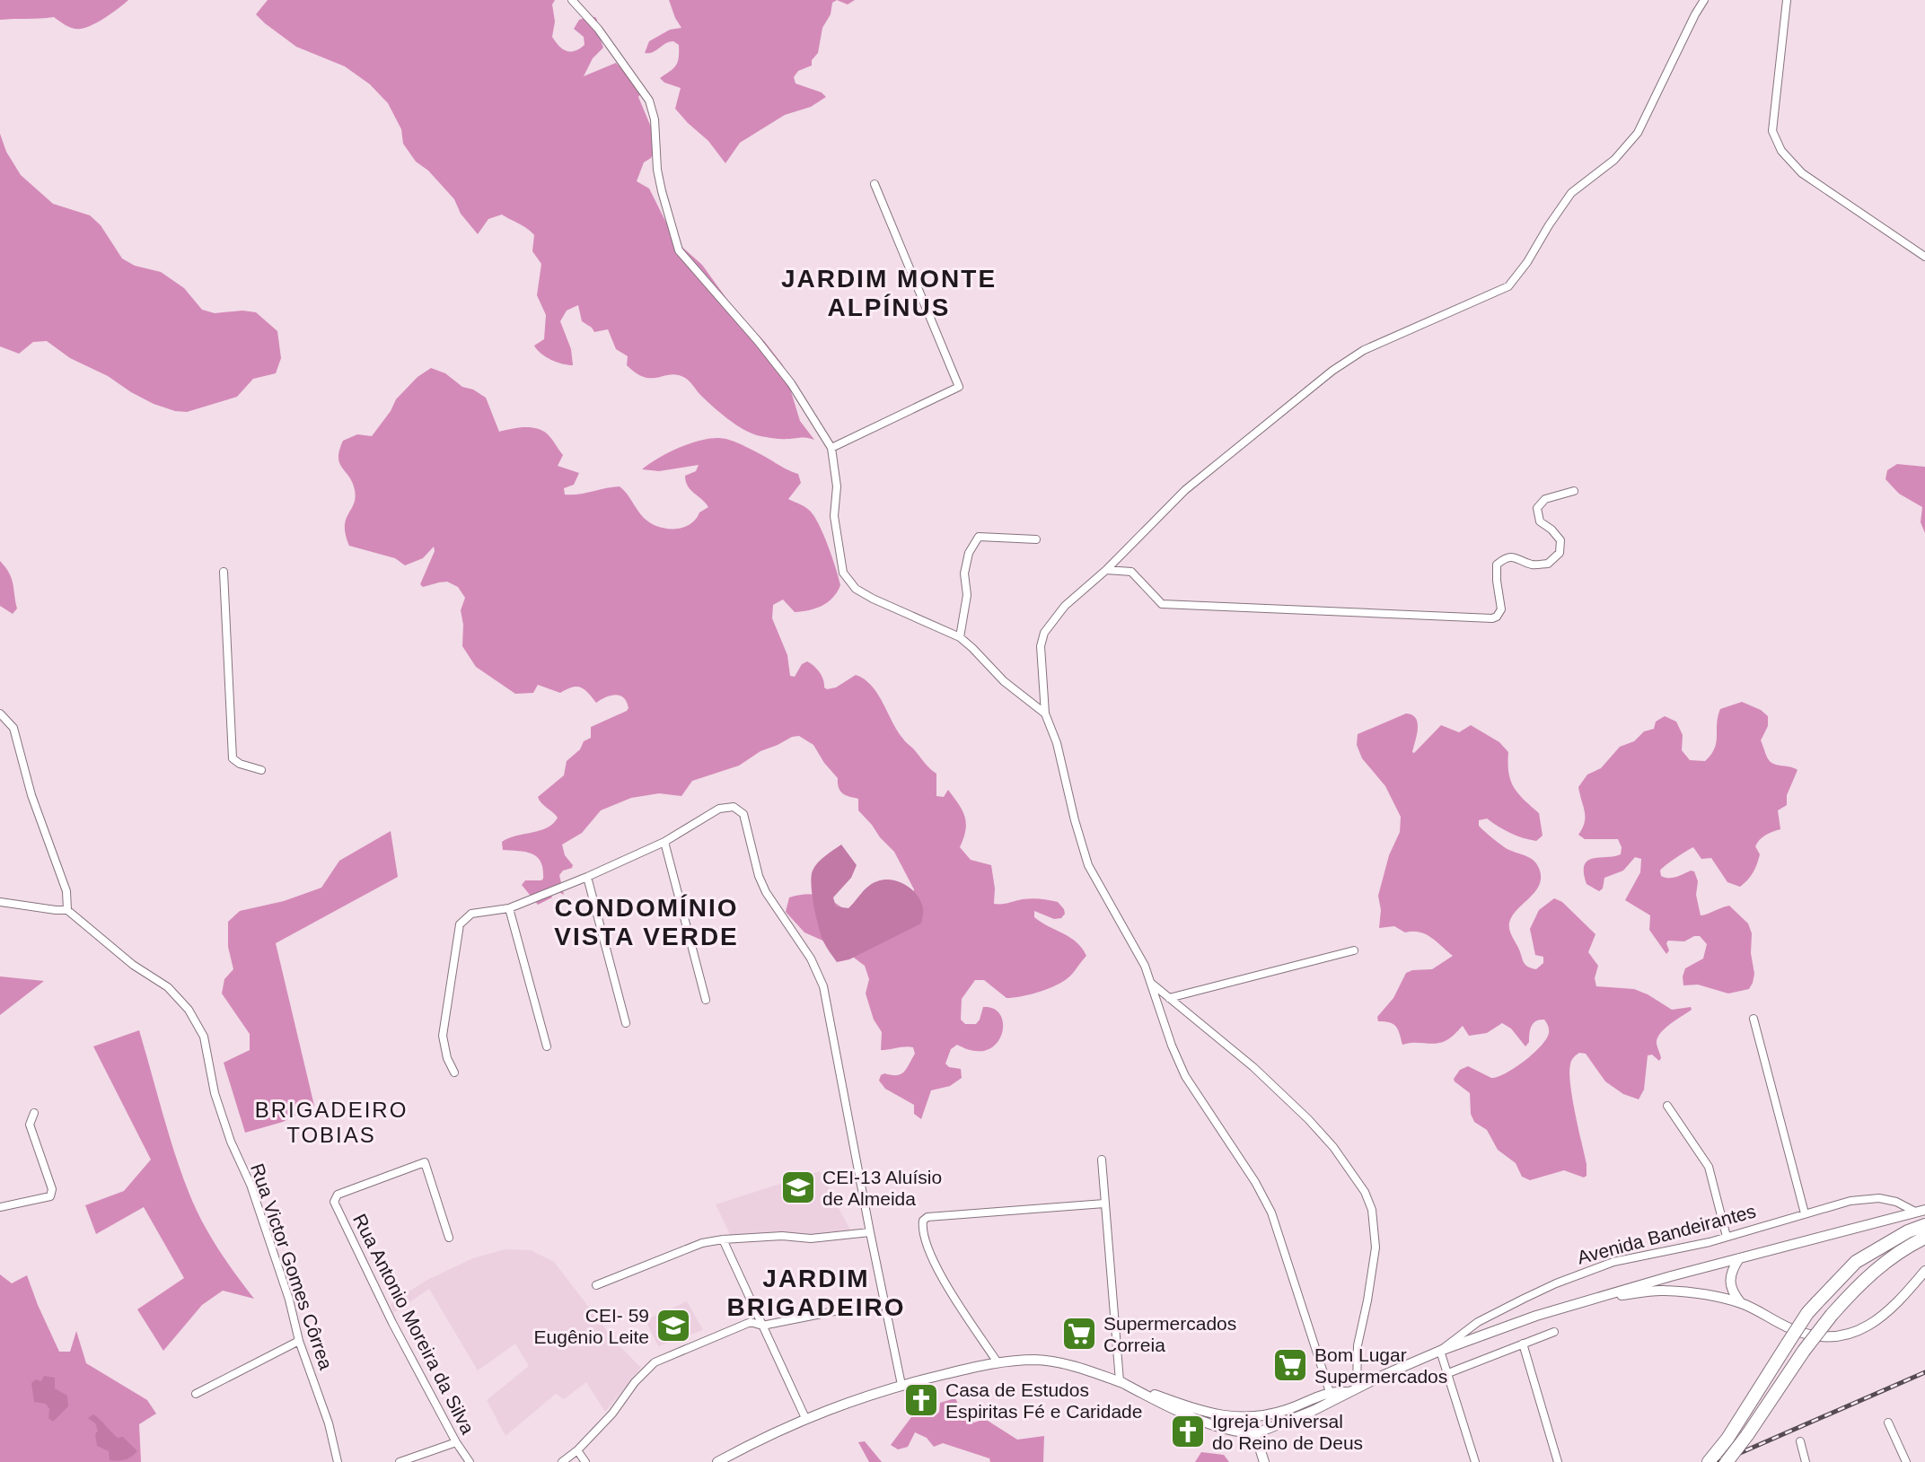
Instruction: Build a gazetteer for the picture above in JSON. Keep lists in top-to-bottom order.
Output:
{
  "streets": {
    "main road": ["Avenida Bandeirantes"],
    "street": ["Rua Victor Gomes Côrrea", "Rua Antonio Moreira da Silva"]
  },
  "districts": [
    "JARDIM MONTE ALPÍNUS",
    "CONDOMÍNIO VISTA VERDE",
    "BRIGADEIRO TOBIAS",
    "JARDIM BRIGADEIRO"
  ],
  "places": {
    "school or university": ["CEI-13 Aluísio de Almeida", "CEI- 59 Eugênio Leite"],
    "supermarket": ["Supermercados Correia", "Bom Lugar Supermercados"],
    "church": ["Casa de Estudos Espiritas Fé e Caridade", "Igreja Universal do Reino de Deus"]
  }
}
